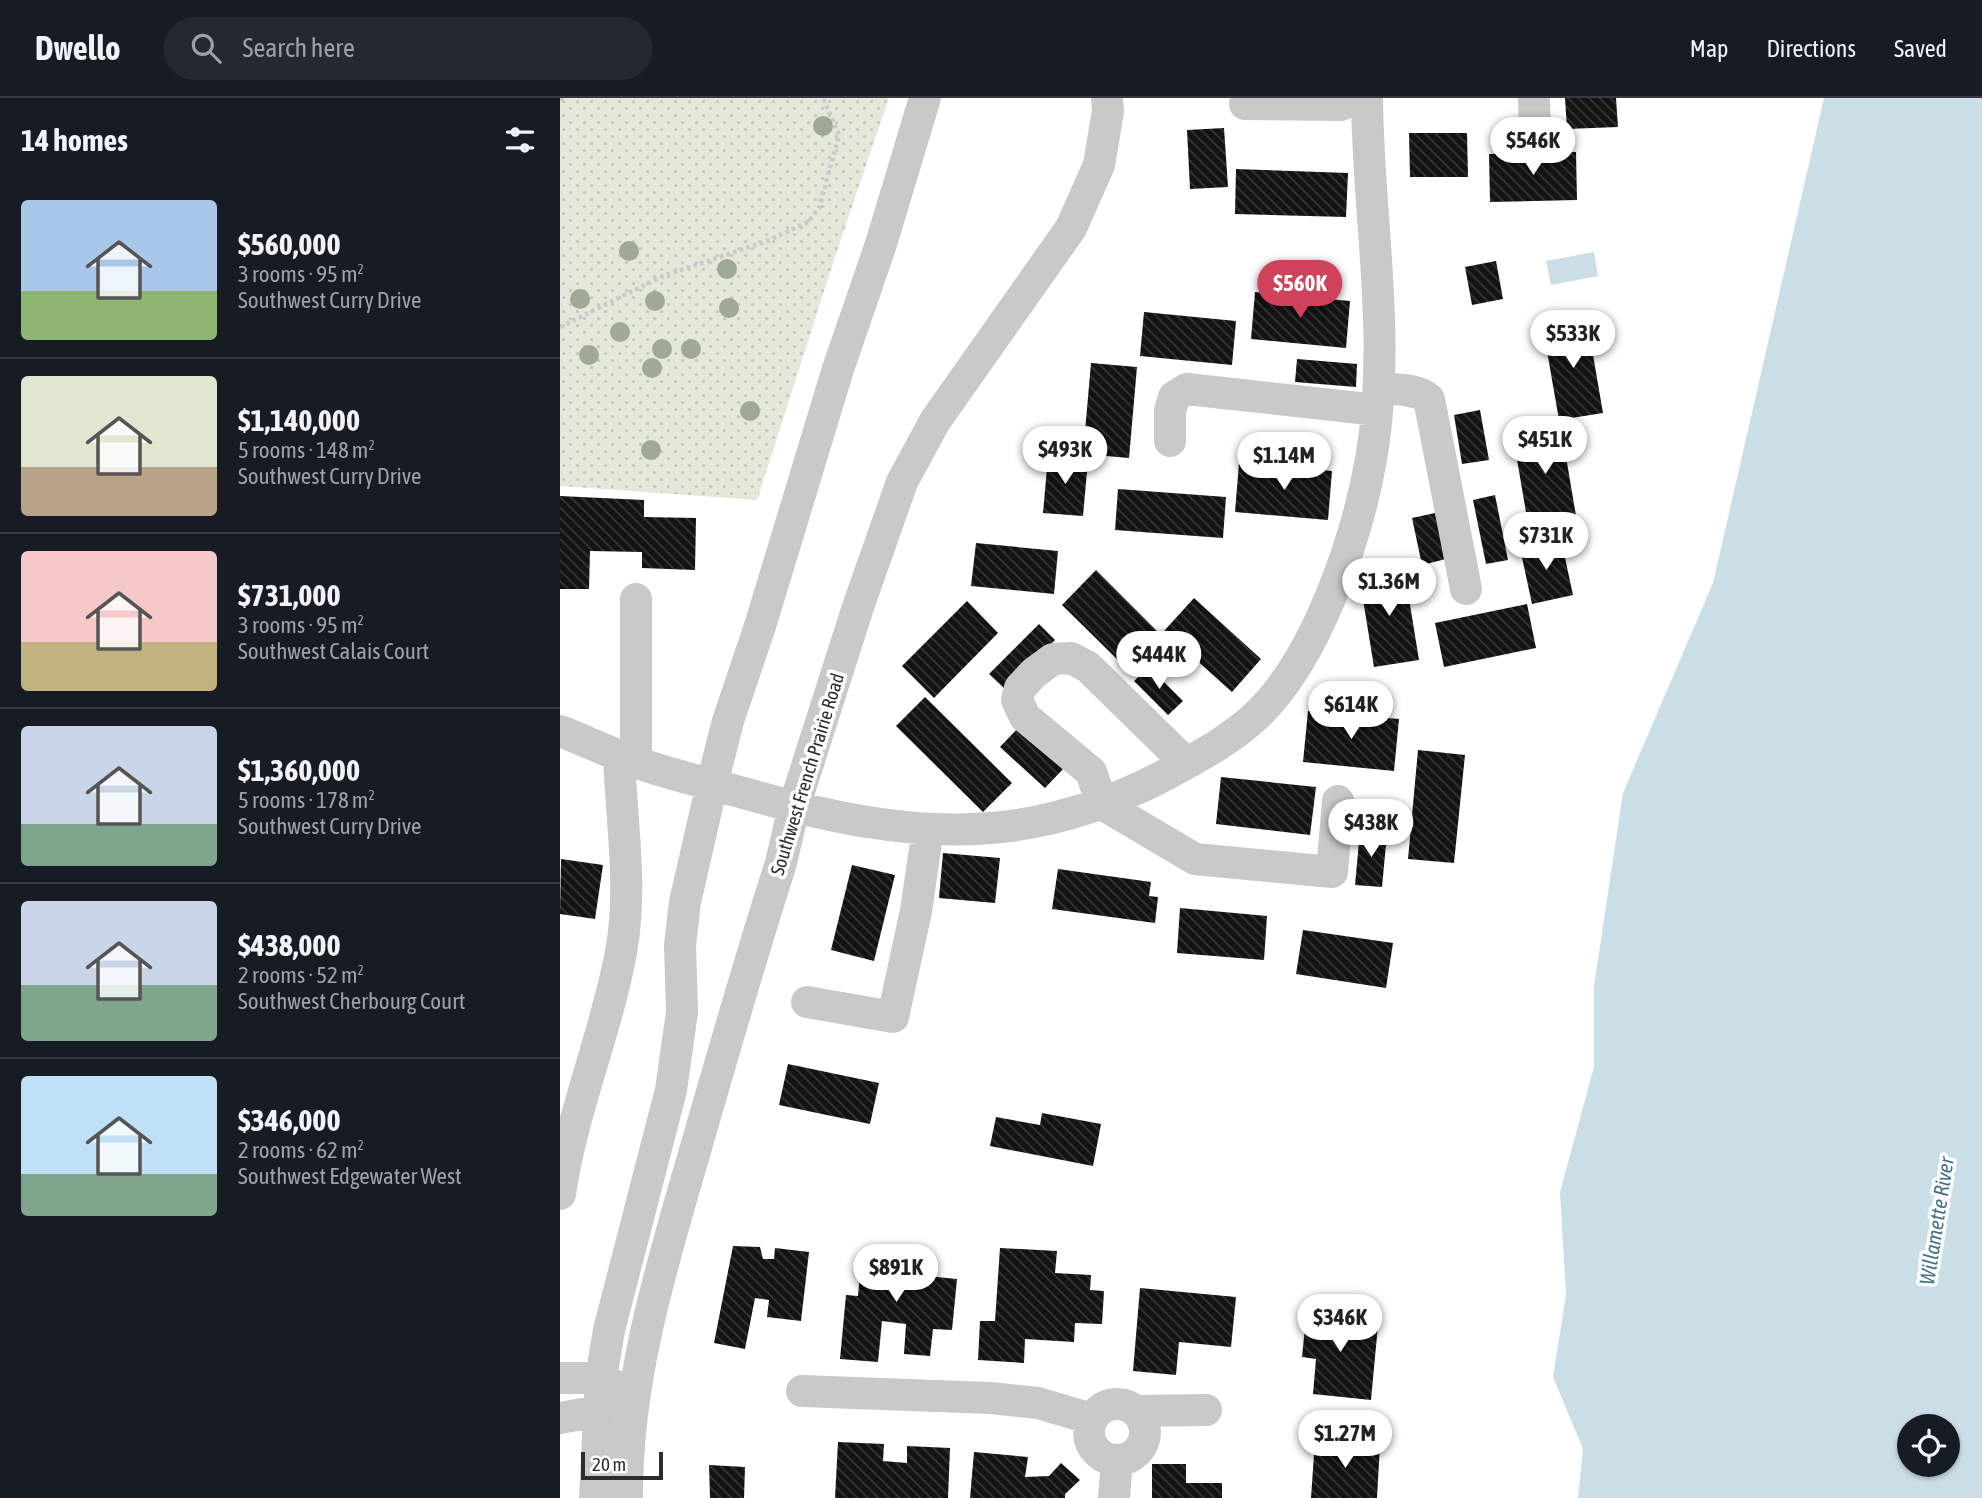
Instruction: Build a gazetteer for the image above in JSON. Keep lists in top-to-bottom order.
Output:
{
  "streets": {
    "street": ["Southwest French Prairie Road"]
  },
  "water": ["Willamette River"],
  "scale_bar": "20 m",
  "page": {
    "header": "Dwello",
    "search": "Search here",
    "nav": ["Map", "Directions", "Saved"],
    "heading": "14 homes",
    "price": [
      "$546K",
      "$560K",
      "$533K",
      "$451K",
      "$493K",
      "$1.14M",
      "$731K",
      "$1.36M",
      "$444K",
      "$614K",
      "$438K",
      "$891K",
      "$346K",
      "$1.27M"
    ],
    "list": [
      {
        "name": "$560,000",
        "note": "3 rooms · 95 m² · Southwest Curry Drive"
      },
      {
        "name": "$1,140,000",
        "note": "5 rooms · 148 m² · Southwest Curry Drive"
      },
      {
        "name": "$731,000",
        "note": "3 rooms · 95 m² · Southwest Calais Court"
      },
      {
        "name": "$1,360,000",
        "note": "5 rooms · 178 m² · Southwest Curry Drive"
      },
      {
        "name": "$438,000",
        "note": "2 rooms · 52 m² · Southwest Cherbourg Court"
      },
      {
        "name": "$346,000",
        "note": "2 rooms · 62 m² · Southwest Edgewater West"
      }
    ],
    "scale": "20 m"
  }
}
